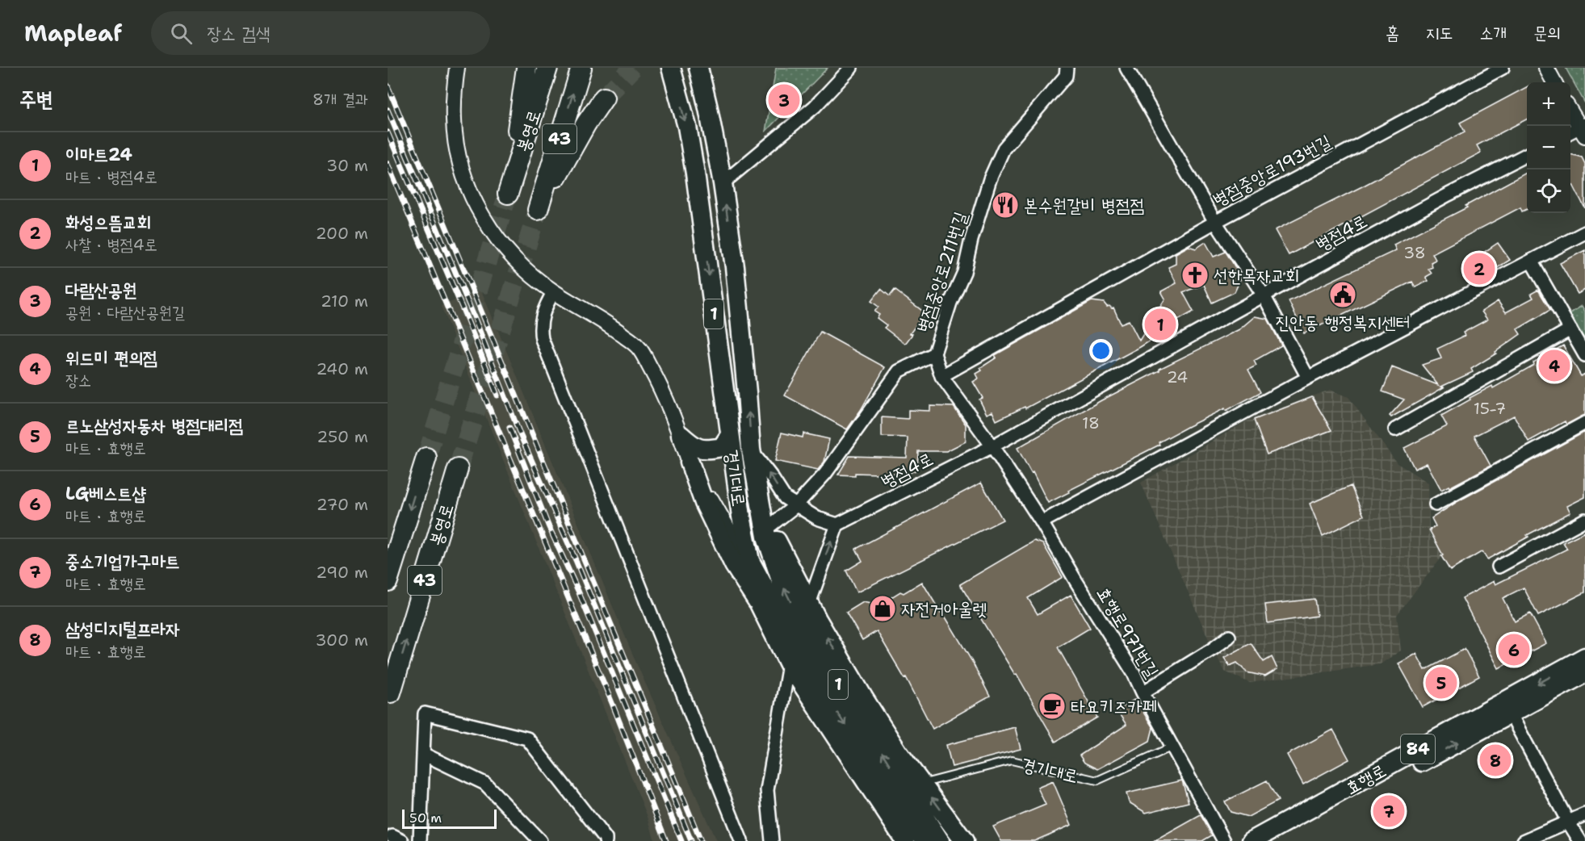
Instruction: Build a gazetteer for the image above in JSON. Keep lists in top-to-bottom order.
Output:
{
  "streets": {
    "highway": ["봉영로", "43"],
    "main road": [
      "1",
      "경기대로",
      "84",
      "효행로"
    ],
    "street": [
      "병점중앙로193번길",
      "병점4로",
      "병점중앙로211번길",
      "효행로971번길"
    ]
  },
  "crossings": [
    ["병점4로", "효행로971번길"],
    ["병점중앙로211번길", "경기대로"],
    ["경기대로", "효행로971번길"]
  ],
  "places": {
    "restaurant": ["본수원갈비 병점점"],
    "church": ["선한목자교회"],
    "public building": ["진안동 행정복지센터"],
    "shop": ["자전거아울렛"],
    "cafe": ["타요키즈카페"]
  },
  "house_numbers": [
    "38",
    "24",
    "15-7",
    "18"
  ],
  "scale_bar": "50 m",
  "page": {
    "header": "Mapleaf",
    "search": "장소 검색",
    "nav": [
      "홈",
      "지도",
      "소개",
      "문의"
    ],
    "heading": ["주변", "8개 결과"],
    "map_buttons": ["+", "−"],
    "pins": [
      "3",
      "2",
      "1",
      "4",
      "6",
      "5",
      "8",
      "7"
    ],
    "list": [
      {
        "mark": "1",
        "name": "이마트24",
        "note": "마트 · 병점4로",
        "value": "30 m"
      },
      {
        "mark": "2",
        "name": "화성으뜸교회",
        "note": "사찰 · 병점4로",
        "value": "200 m"
      },
      {
        "mark": "3",
        "name": "다람산공원",
        "note": "공원 · 다람산공원길",
        "value": "210 m"
      },
      {
        "mark": "4",
        "name": "위드미 편의점",
        "note": "장소",
        "value": "240 m"
      },
      {
        "mark": "5",
        "name": "르노삼성자동차 병점대리점",
        "note": "마트 · 효행로",
        "value": "250 m"
      },
      {
        "mark": "6",
        "name": "LG베스트샵",
        "note": "마트 · 효행로",
        "value": "270 m"
      },
      {
        "mark": "7",
        "name": "중소기업가구마트",
        "note": "마트 · 효행로",
        "value": "290 m"
      },
      {
        "mark": "8",
        "name": "삼성디지털프라자",
        "note": "마트 · 효행로",
        "value": "300 m"
      }
    ],
    "scale": "50 m"
  }
}
